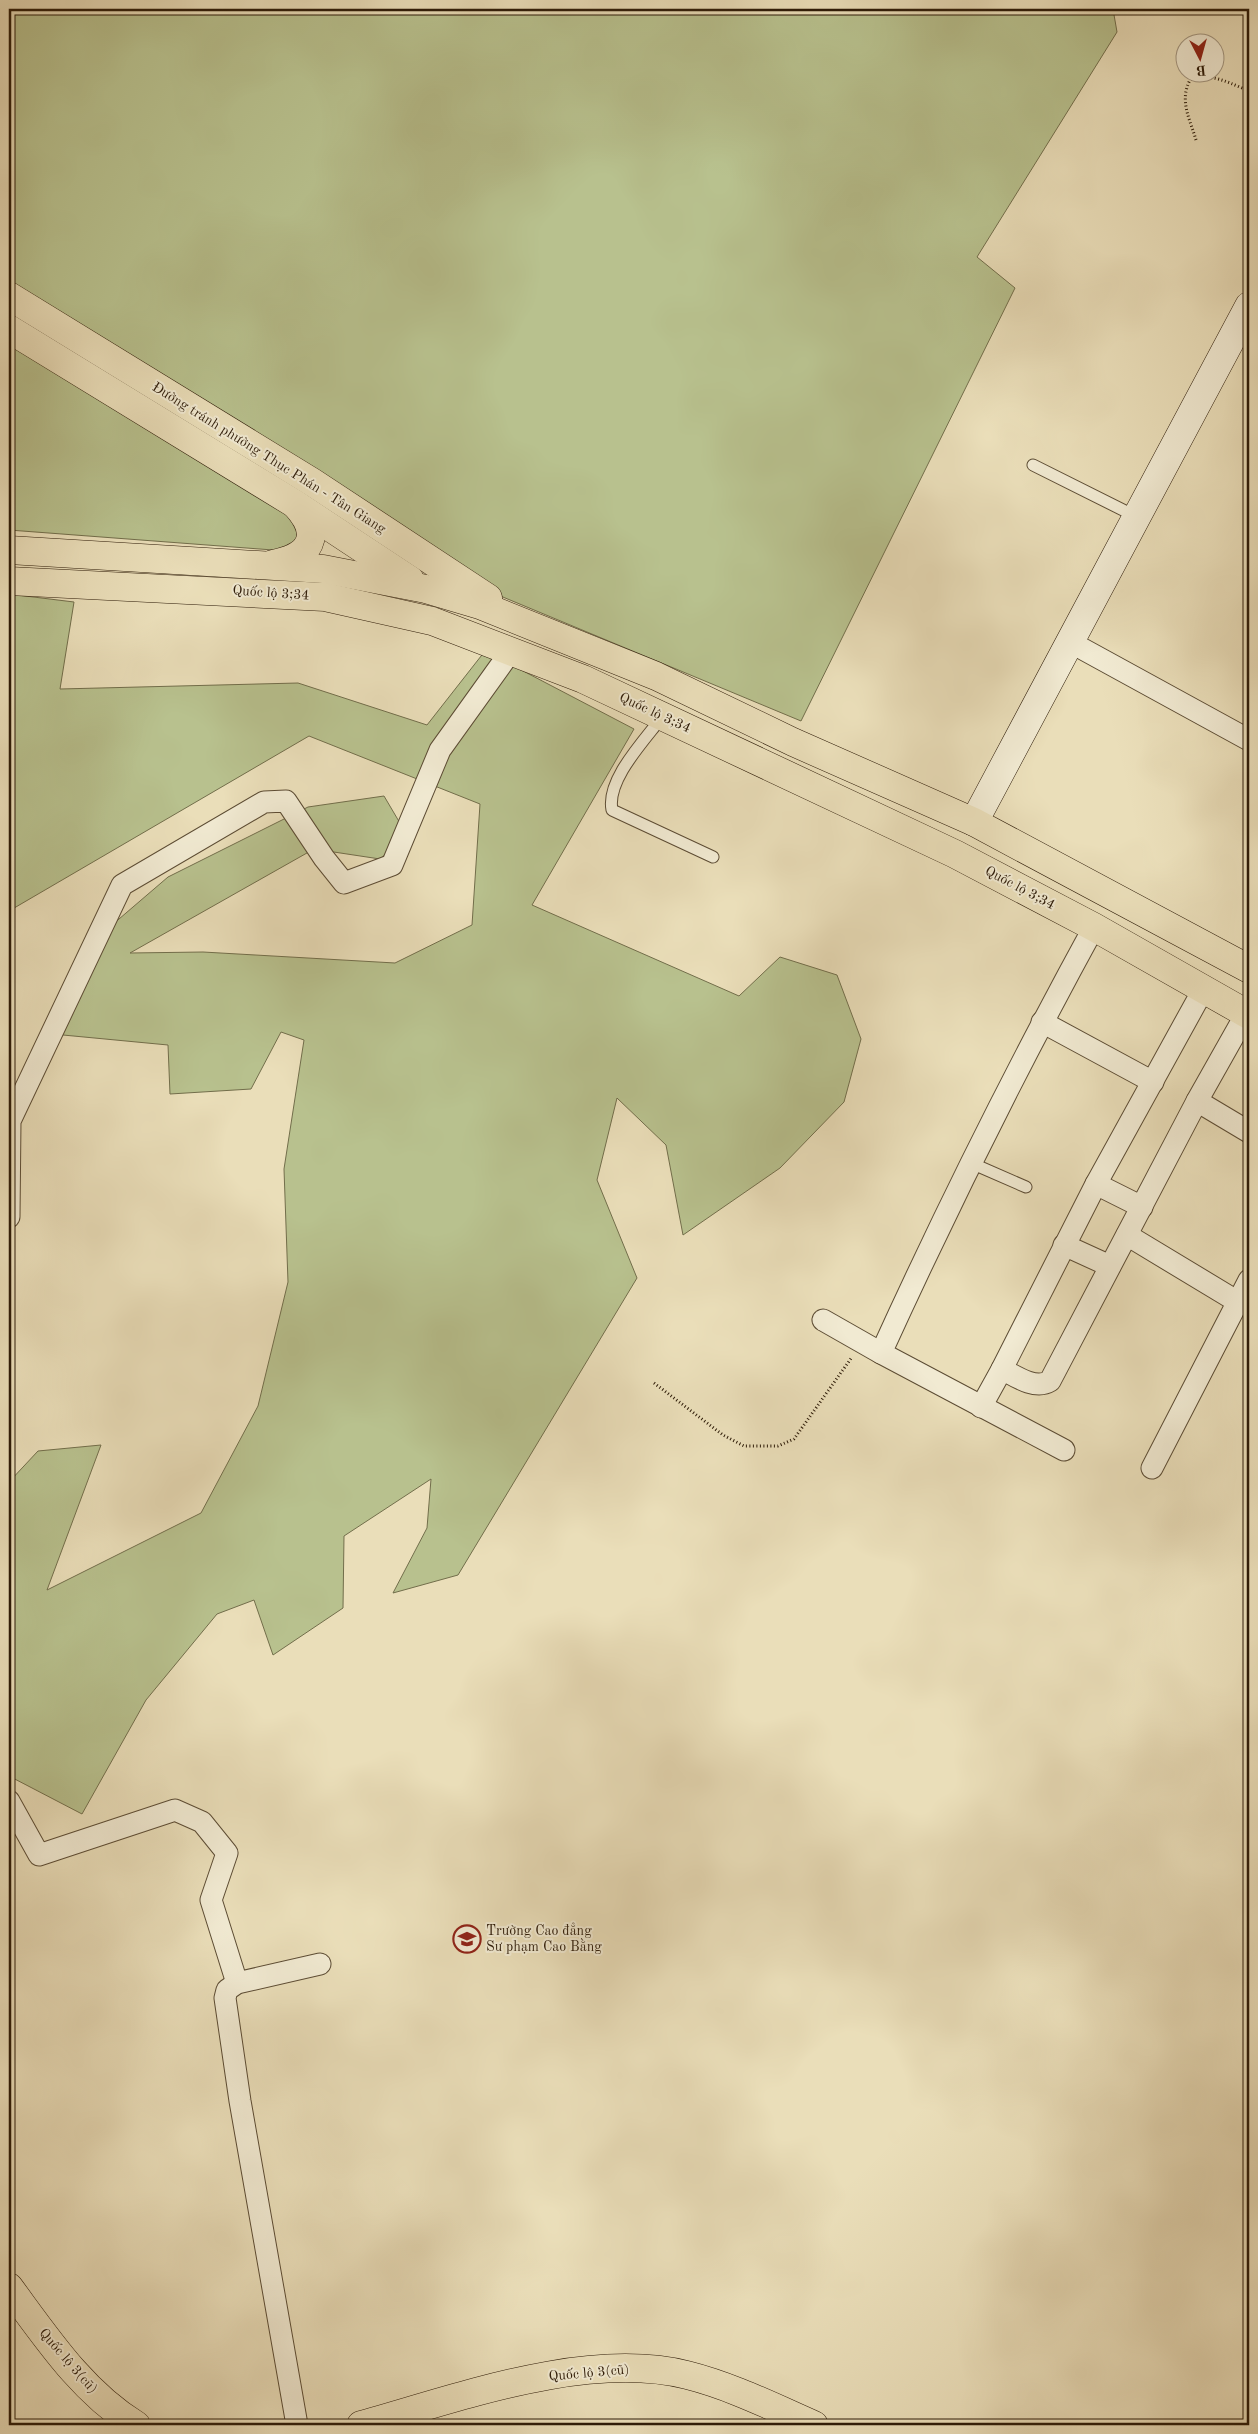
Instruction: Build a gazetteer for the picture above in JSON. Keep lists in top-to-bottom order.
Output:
{
  "streets": {
    "main road": ["Đường tránh phường Thục Phán - Tân Giang", "Quốc lộ 3;34", "Quốc lộ 3(cũ)"]
  },
  "crossings": [
    ["Đường tránh phường Thục Phán - Tân Giang", "Quốc lộ 3;34"]
  ],
  "places": {
    "school or university": ["Trường Cao đẳng Sư phạm Cao Bằng"]
  },
  "north": "bottom"
}
